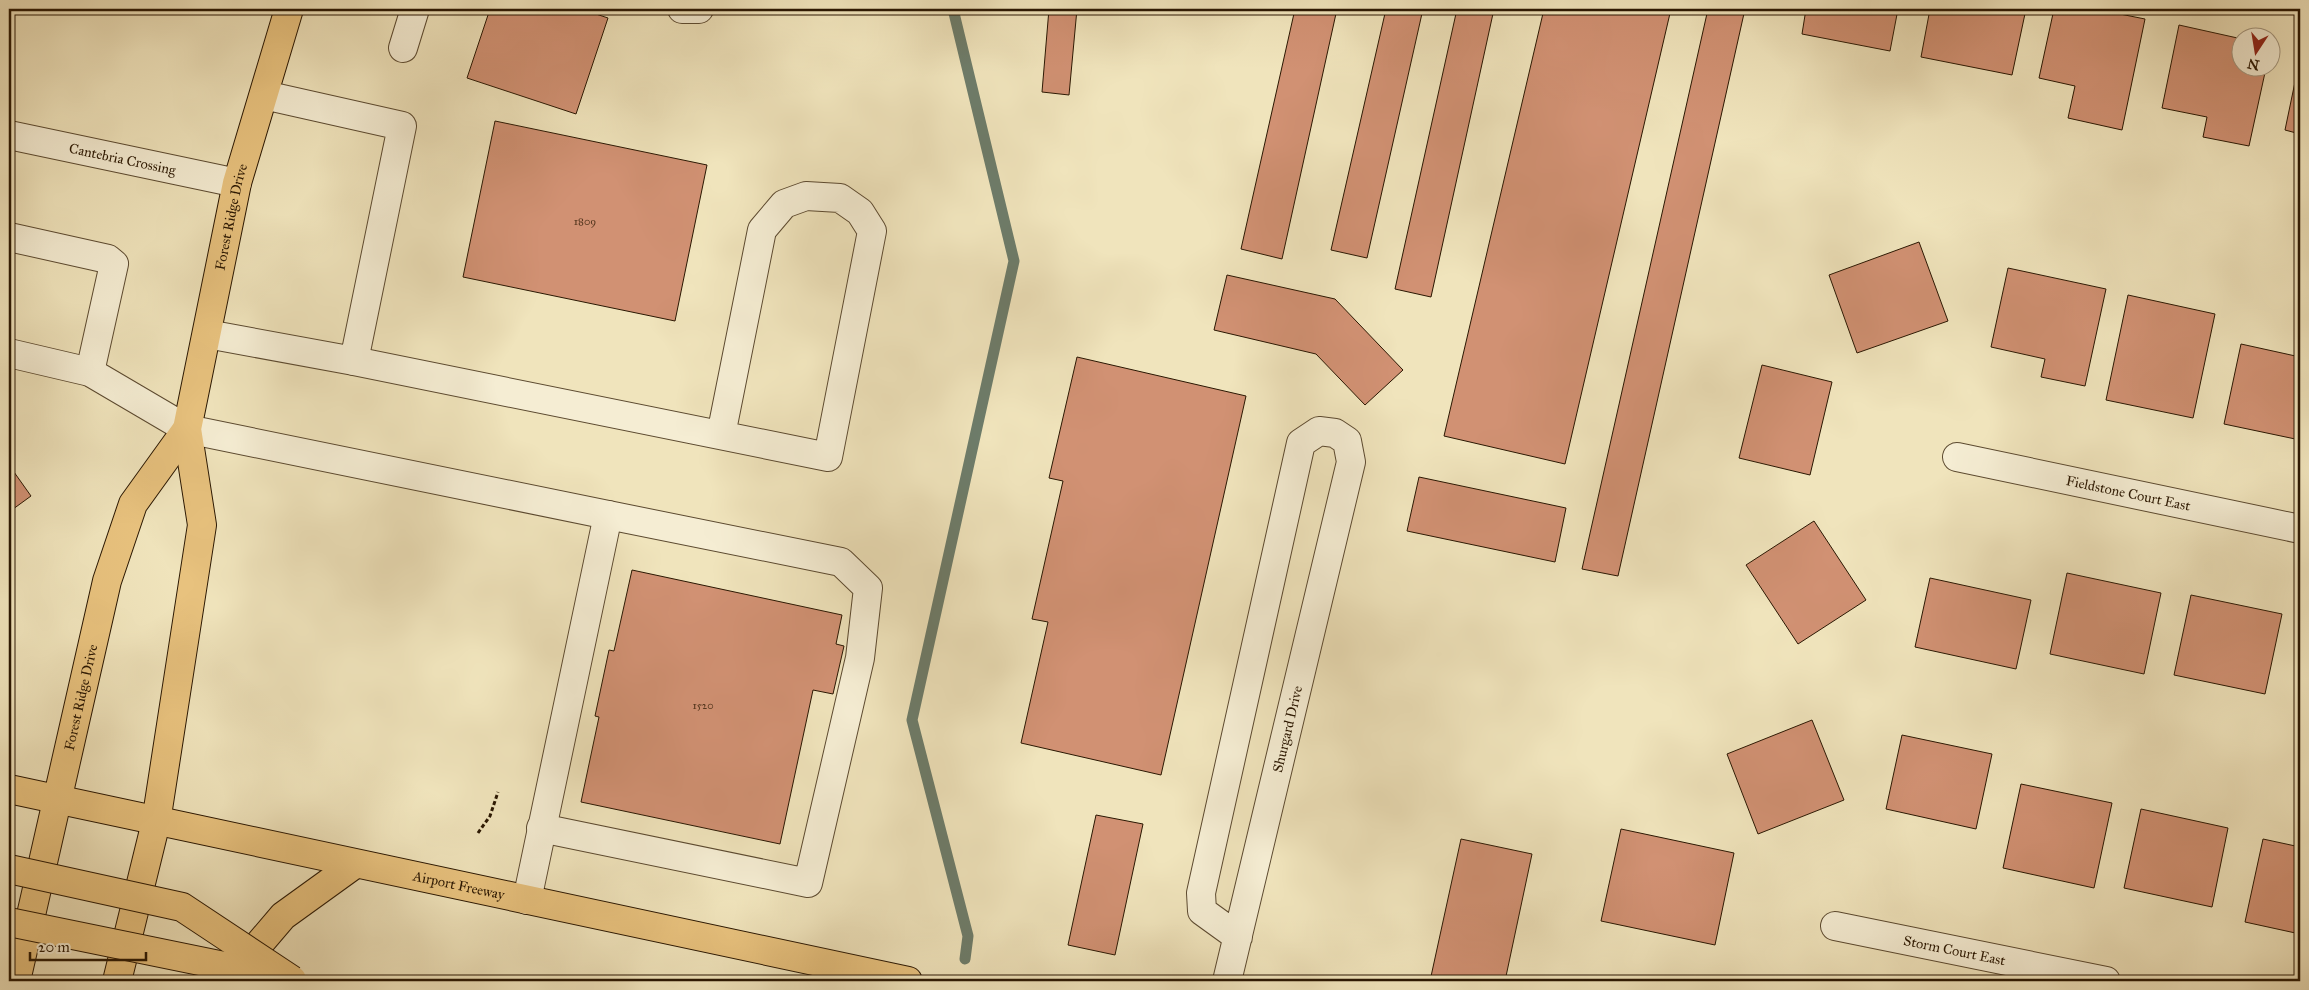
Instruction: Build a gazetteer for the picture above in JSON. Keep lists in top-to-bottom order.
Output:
{
  "streets": {
    "main road": ["Forest Ridge Drive", "Airport Freeway"],
    "street": [
      "Cantebria Crossing",
      "Fieldstone Court East",
      "Shurgard Drive",
      "Storm Court East"
    ]
  },
  "crossings": [
    ["Cantebria Crossing", "Forest Ridge Drive"],
    ["Forest Ridge Drive", "Airport Freeway"]
  ],
  "house_numbers": ["1809", "1520"],
  "scale_bar": "20 m",
  "north": "bottom"
}
